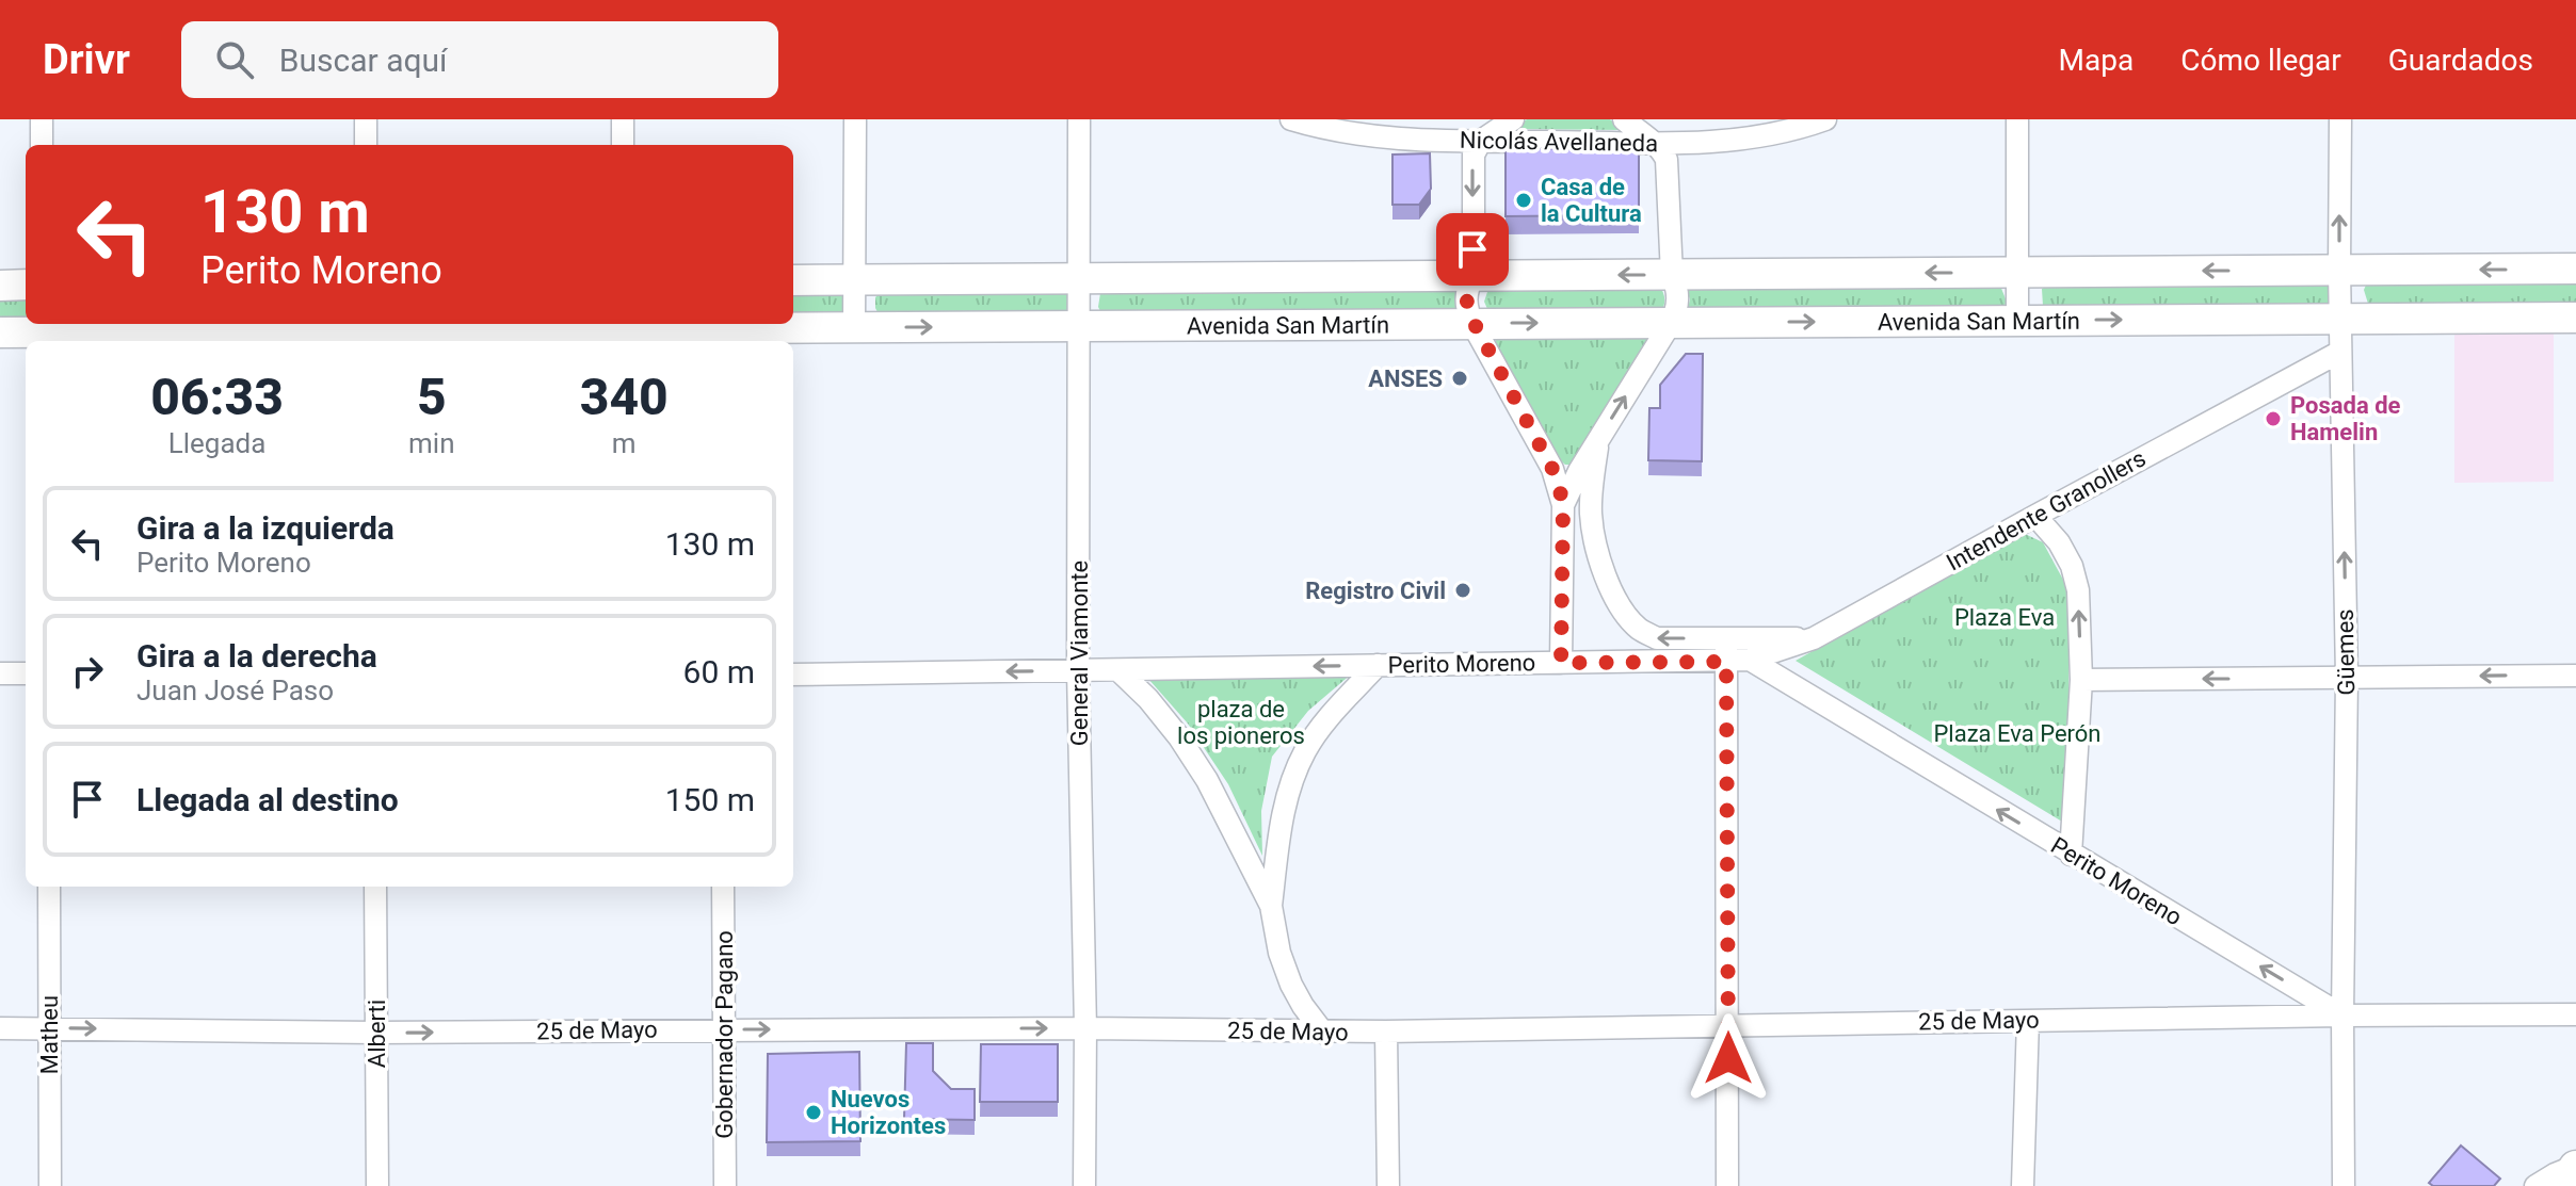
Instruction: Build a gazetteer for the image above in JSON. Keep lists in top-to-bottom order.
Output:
{
  "streets": {
    "main road": ["Avenida San Martín"],
    "street": [
      "Nicolás Avellaneda",
      "Intendente Granollers",
      "Güemes",
      "General Viamonte",
      "Perito Moreno",
      "25 de Mayo",
      "Alberti",
      "Matheu",
      "Gobernador Pagano"
    ]
  },
  "crossings": [
    ["Avenida San Martín", "Güemes"],
    ["Avenida San Martín", "General Viamonte"],
    ["Intendente Granollers", "Güemes"],
    ["Intendente Granollers", "Perito Moreno"],
    ["Güemes", "Perito Moreno"],
    ["Güemes", "25 de Mayo"],
    ["General Viamonte", "Perito Moreno"],
    ["General Viamonte", "25 de Mayo"],
    ["Perito Moreno", "25 de Mayo"],
    ["25 de Mayo", "Alberti"],
    ["25 de Mayo", "Matheu"],
    ["25 de Mayo", "Gobernador Pagano"]
  ],
  "one_way": ["Güemes", "Perito Moreno", "25 de Mayo"],
  "parks": ["Plaza Eva", "plaza de los pioneros", "Plaza Eva Perón"],
  "places": [
    "Casa de la Cultura",
    "ANSES",
    "Posada de Hamelin",
    "Registro Civil",
    "Nuevos Horizontes"
  ],
  "page": {
    "header": "Drivr",
    "search": "Buscar aquí",
    "nav": ["Mapa", "Cómo llegar", "Guardados"],
    "turn": ["130 m", "Perito Moreno"],
    "eta": [
      "06:33",
      "Llegada",
      "5",
      "min",
      "340",
      "m"
    ],
    "list": [
      {
        "name": "Gira a la izquierda",
        "note": "Perito Moreno",
        "value": "130 m"
      },
      {
        "name": "Gira a la derecha",
        "note": "Juan José Paso",
        "value": "60 m"
      },
      {
        "name": "Llegada al destino",
        "value": "150 m"
      }
    ]
  }
}
